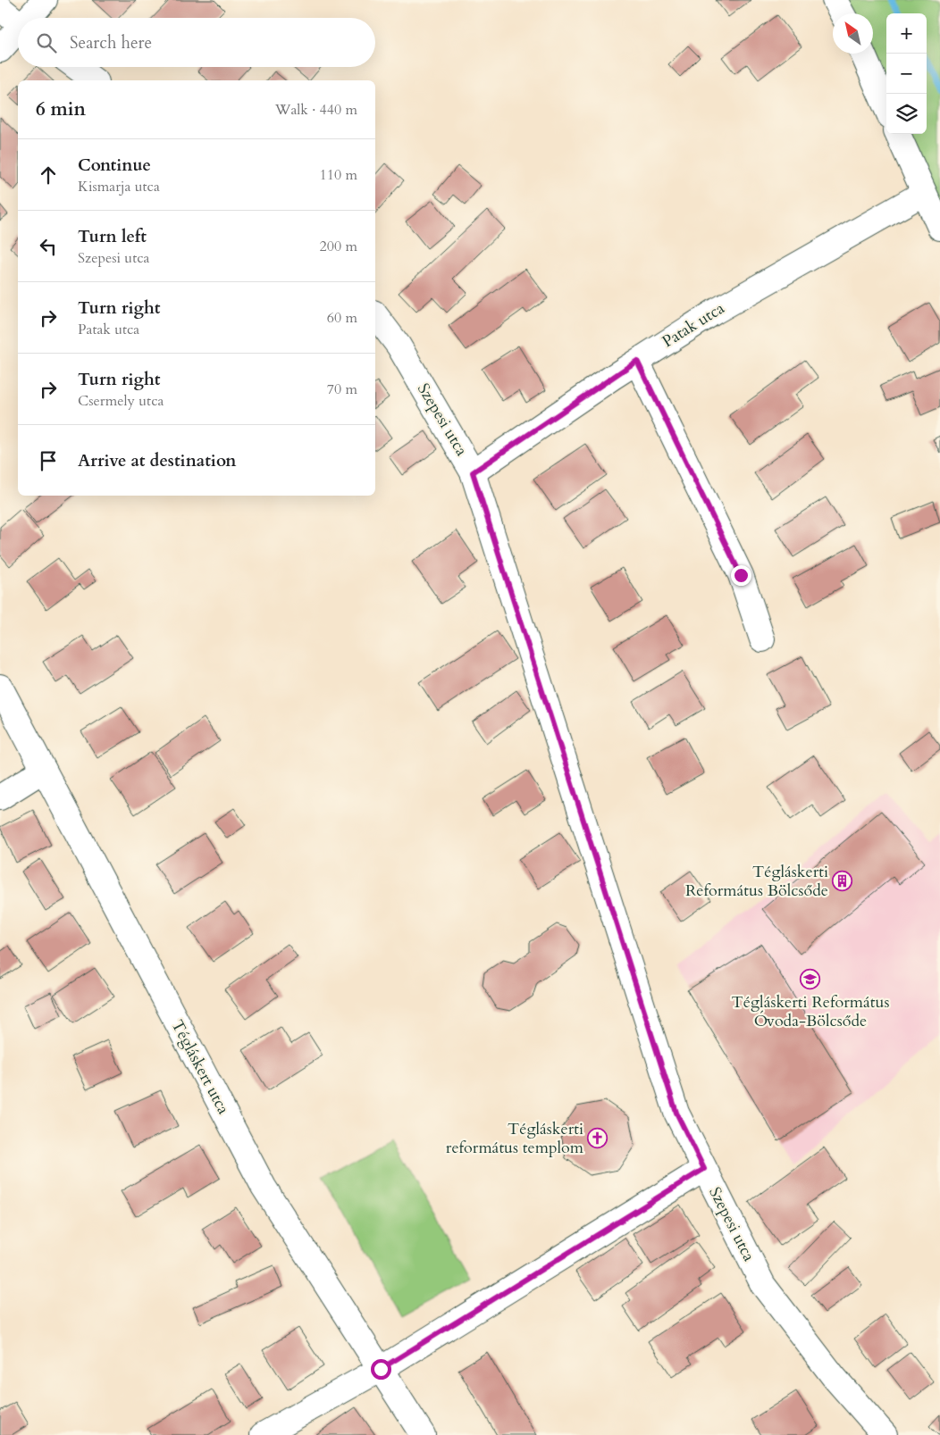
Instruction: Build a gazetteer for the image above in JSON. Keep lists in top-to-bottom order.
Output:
{
  "streets": {
    "street": ["Patak utca", "Szepesi utca", "Tégláskert utca"]
  },
  "crossings": [
    ["Patak utca", "Szepesi utca"]
  ],
  "places": {
    "building": ["Tégláskerti Református Bölcsőde"],
    "school or university": ["Tégláskerti Református Óvoda-Bölcsőde"],
    "church": ["Tégláskerti református templom"]
  },
  "north": "top left",
  "page": {
    "map_buttons": ["+", "−"],
    "search": "Search here",
    "heading": ["6 min", "Walk · 440 m"],
    "list": [
      ["Continue", "Kismarja utca", "110 m"],
      ["Turn left", "Szepesi utca", "200 m"],
      ["Turn right", "Patak utca", "60 m"],
      ["Turn right", "Csermely utca", "70 m"],
      "Arrive at destination"
    ]
  }
}
